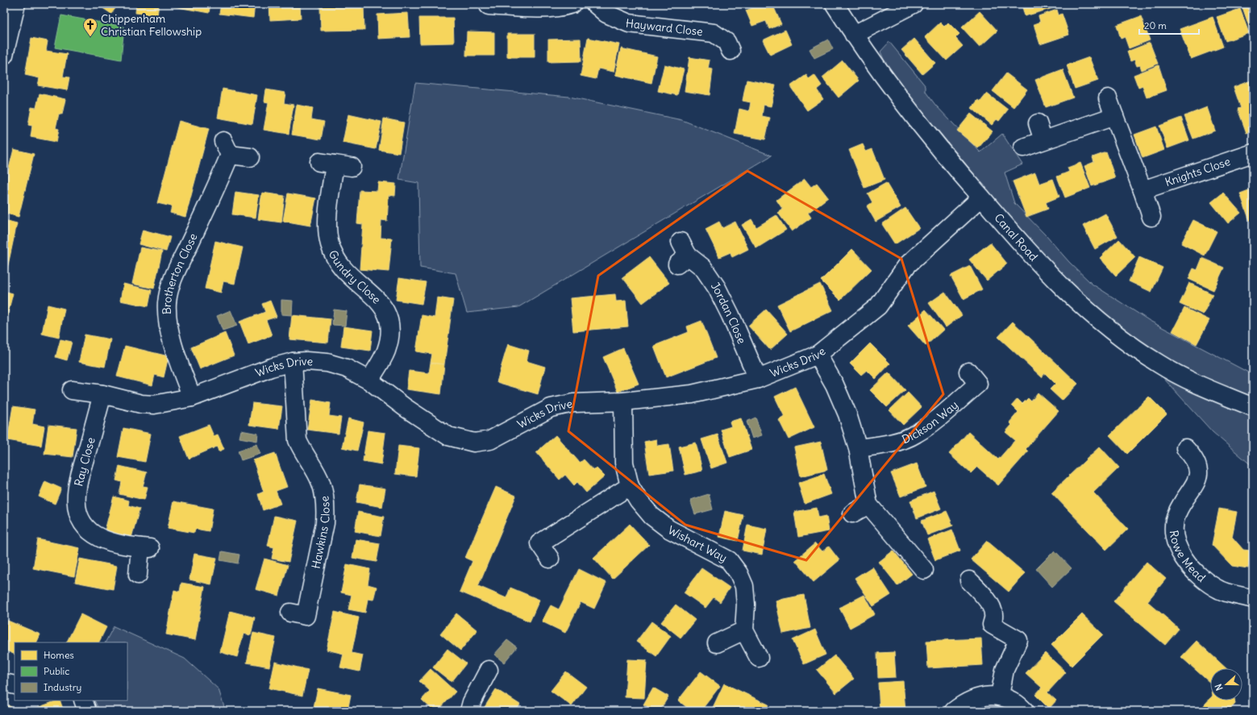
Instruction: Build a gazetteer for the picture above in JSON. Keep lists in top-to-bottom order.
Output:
{
  "streets": {
    "street": [
      "Hayward Close",
      "Knights Close",
      "Canal Road",
      "Brotherton Close",
      "Gundry Close",
      "Jordan Close",
      "Wicks Drive",
      "Dickson Way",
      "Ray Close",
      "Hawkins Close",
      "Wishart Way",
      "Rowe Mead"
    ]
  },
  "crossings": [
    ["Canal Road", "Wicks Drive"],
    ["Brotherton Close", "Wicks Drive"],
    ["Gundry Close", "Wicks Drive"],
    ["Jordan Close", "Wicks Drive"],
    ["Wicks Drive", "Ray Close"],
    ["Wicks Drive", "Hawkins Close"],
    ["Wicks Drive", "Wishart Way"]
  ],
  "places": {
    "church": ["Chippenham Christian Fellowship"]
  },
  "legend": ["Homes", "Public", "Industry"],
  "scale_bar": "20 m",
  "north": "left"
}
